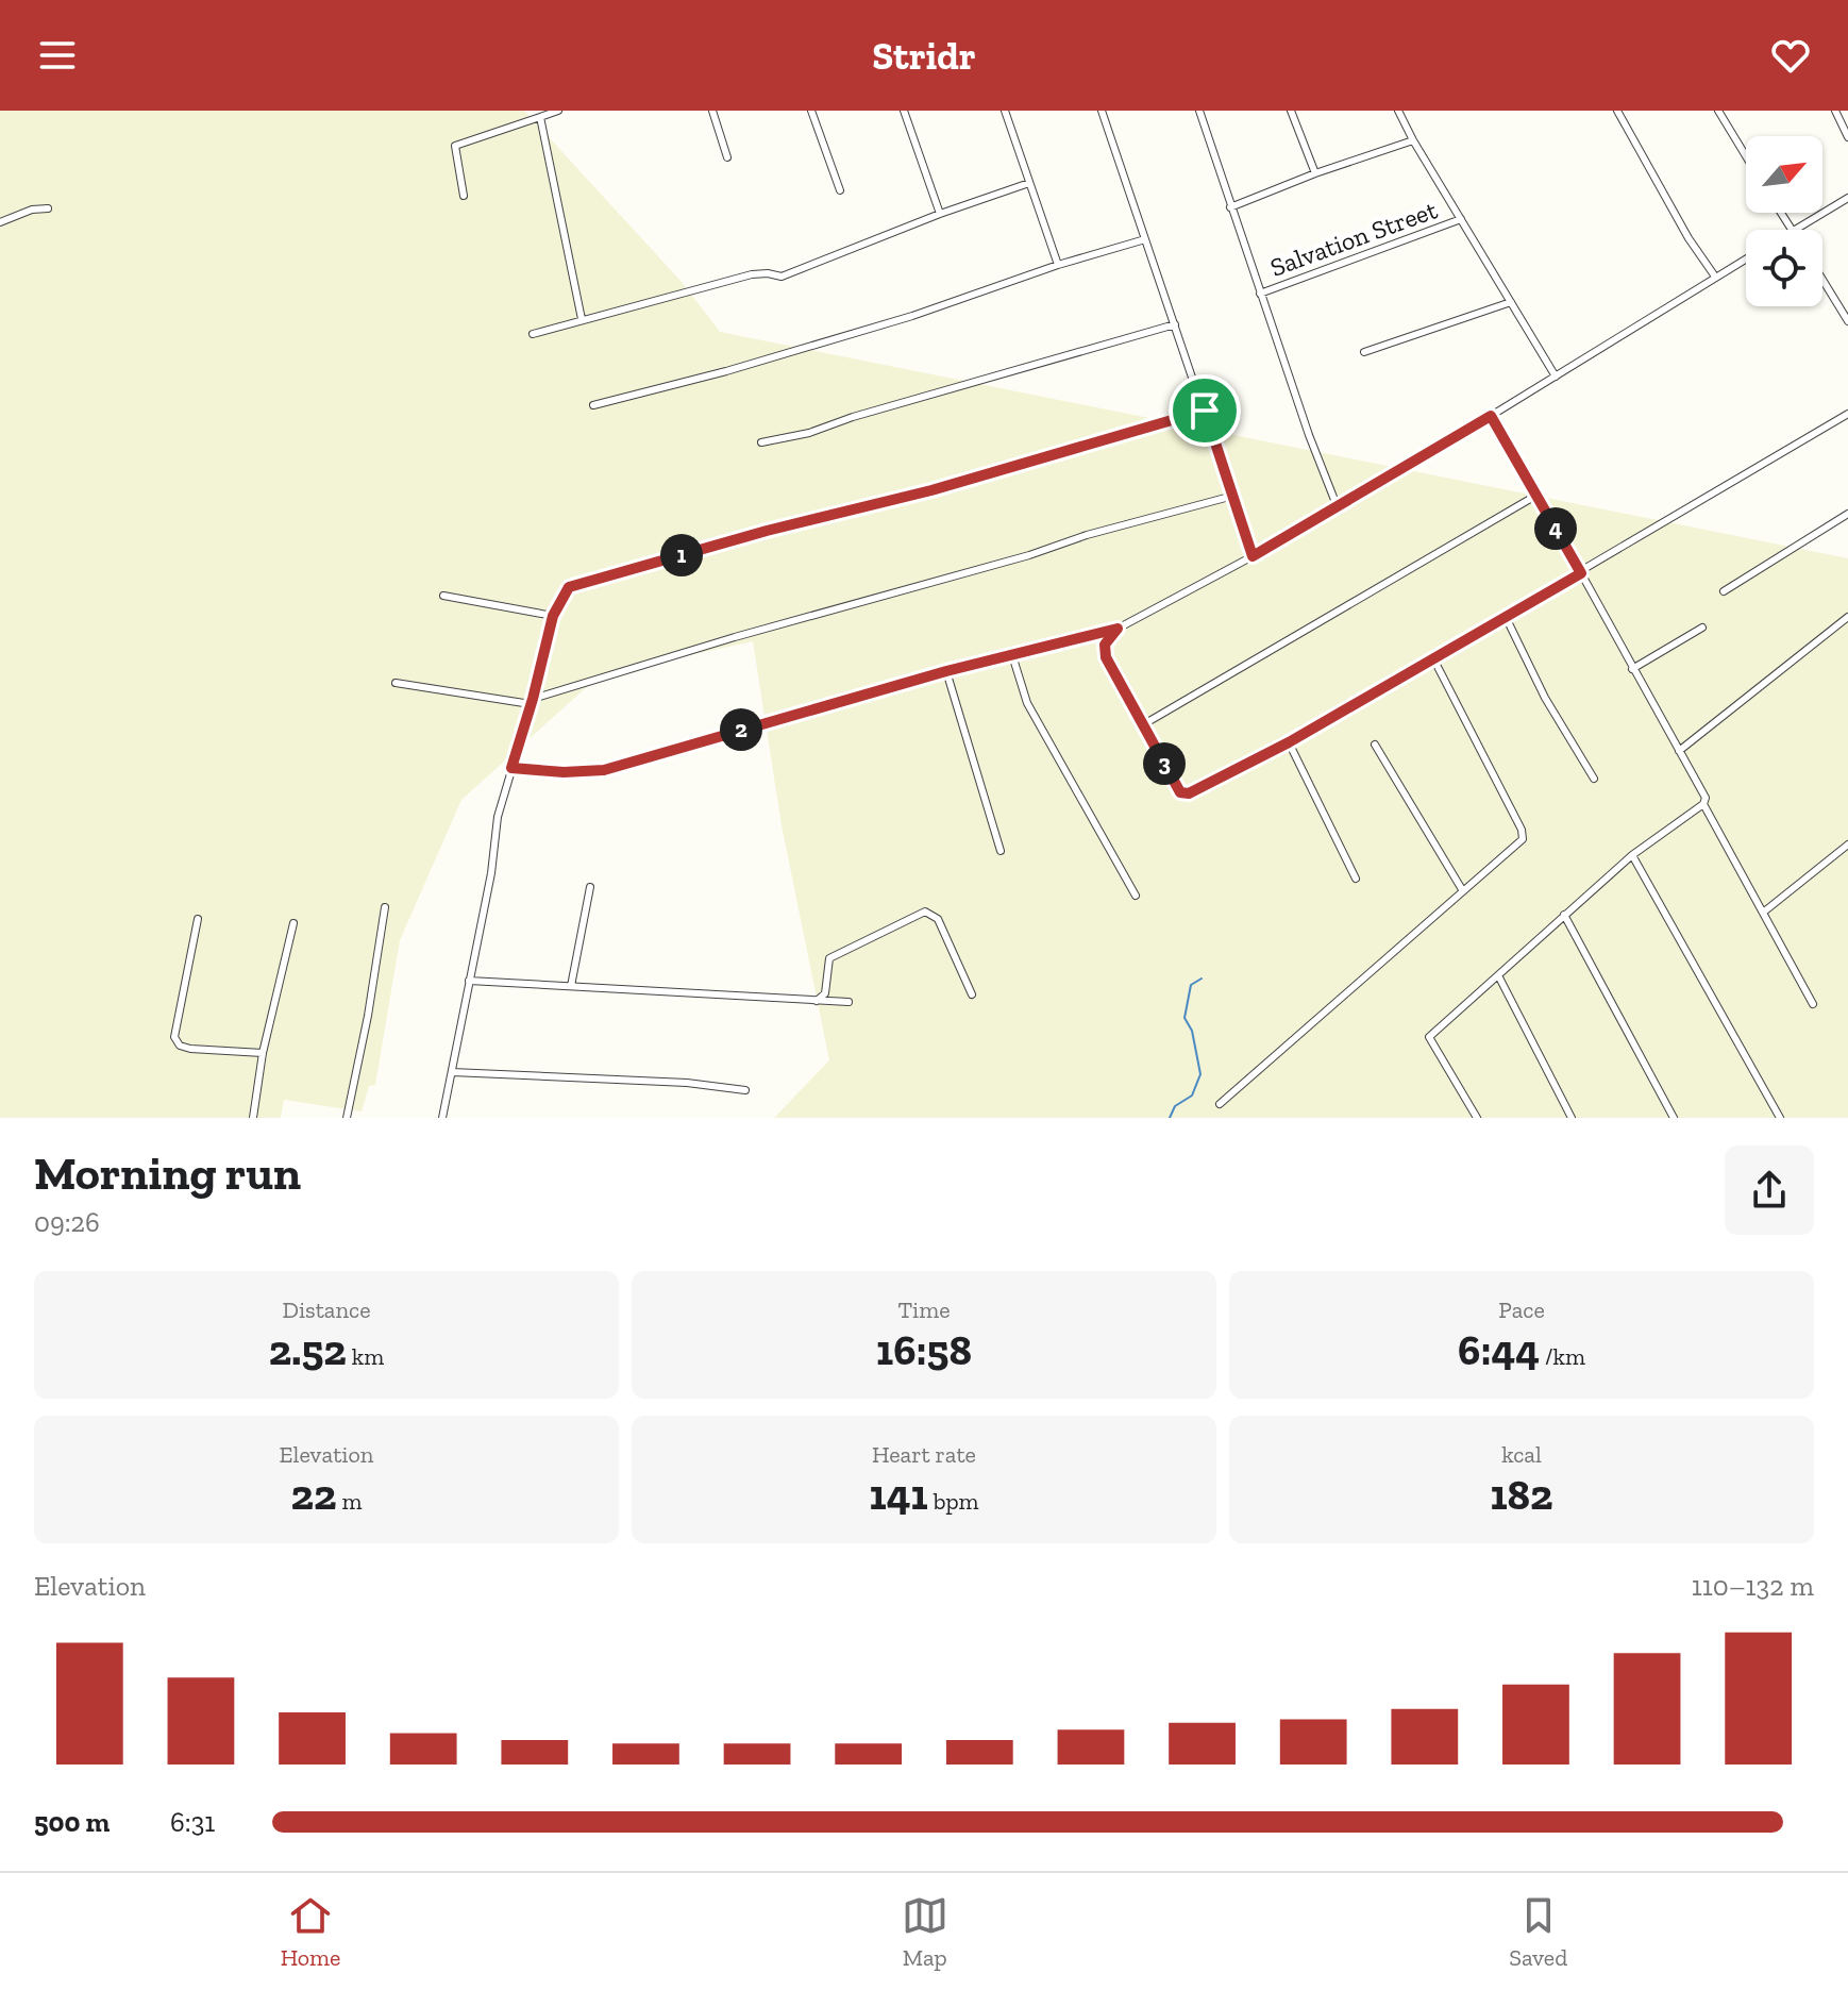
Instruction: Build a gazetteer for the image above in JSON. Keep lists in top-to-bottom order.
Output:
{
  "streets": {
    "street": ["Salvation Street"]
  },
  "north": "top right",
  "page": {
    "header": "Stridr",
    "pins": [
      "4",
      "1",
      "2",
      "3"
    ],
    "heading": ["Morning run", "09:26"],
    "stats": [
      ["Distance", "2.52 km"],
      ["Time", "16:58"],
      ["Pace", "6:44 /km"],
      ["Elevation", "22 m"],
      ["Heart rate", "141 bpm"],
      ["kcal", "182"]
    ],
    "chart": ["Elevation", "110–132 m"],
    "list": [
      {
        "name": "500 m",
        "note": "6:31"
      }
    ],
    "tabs": ["Home", "Map", "Saved"]
  }
}
